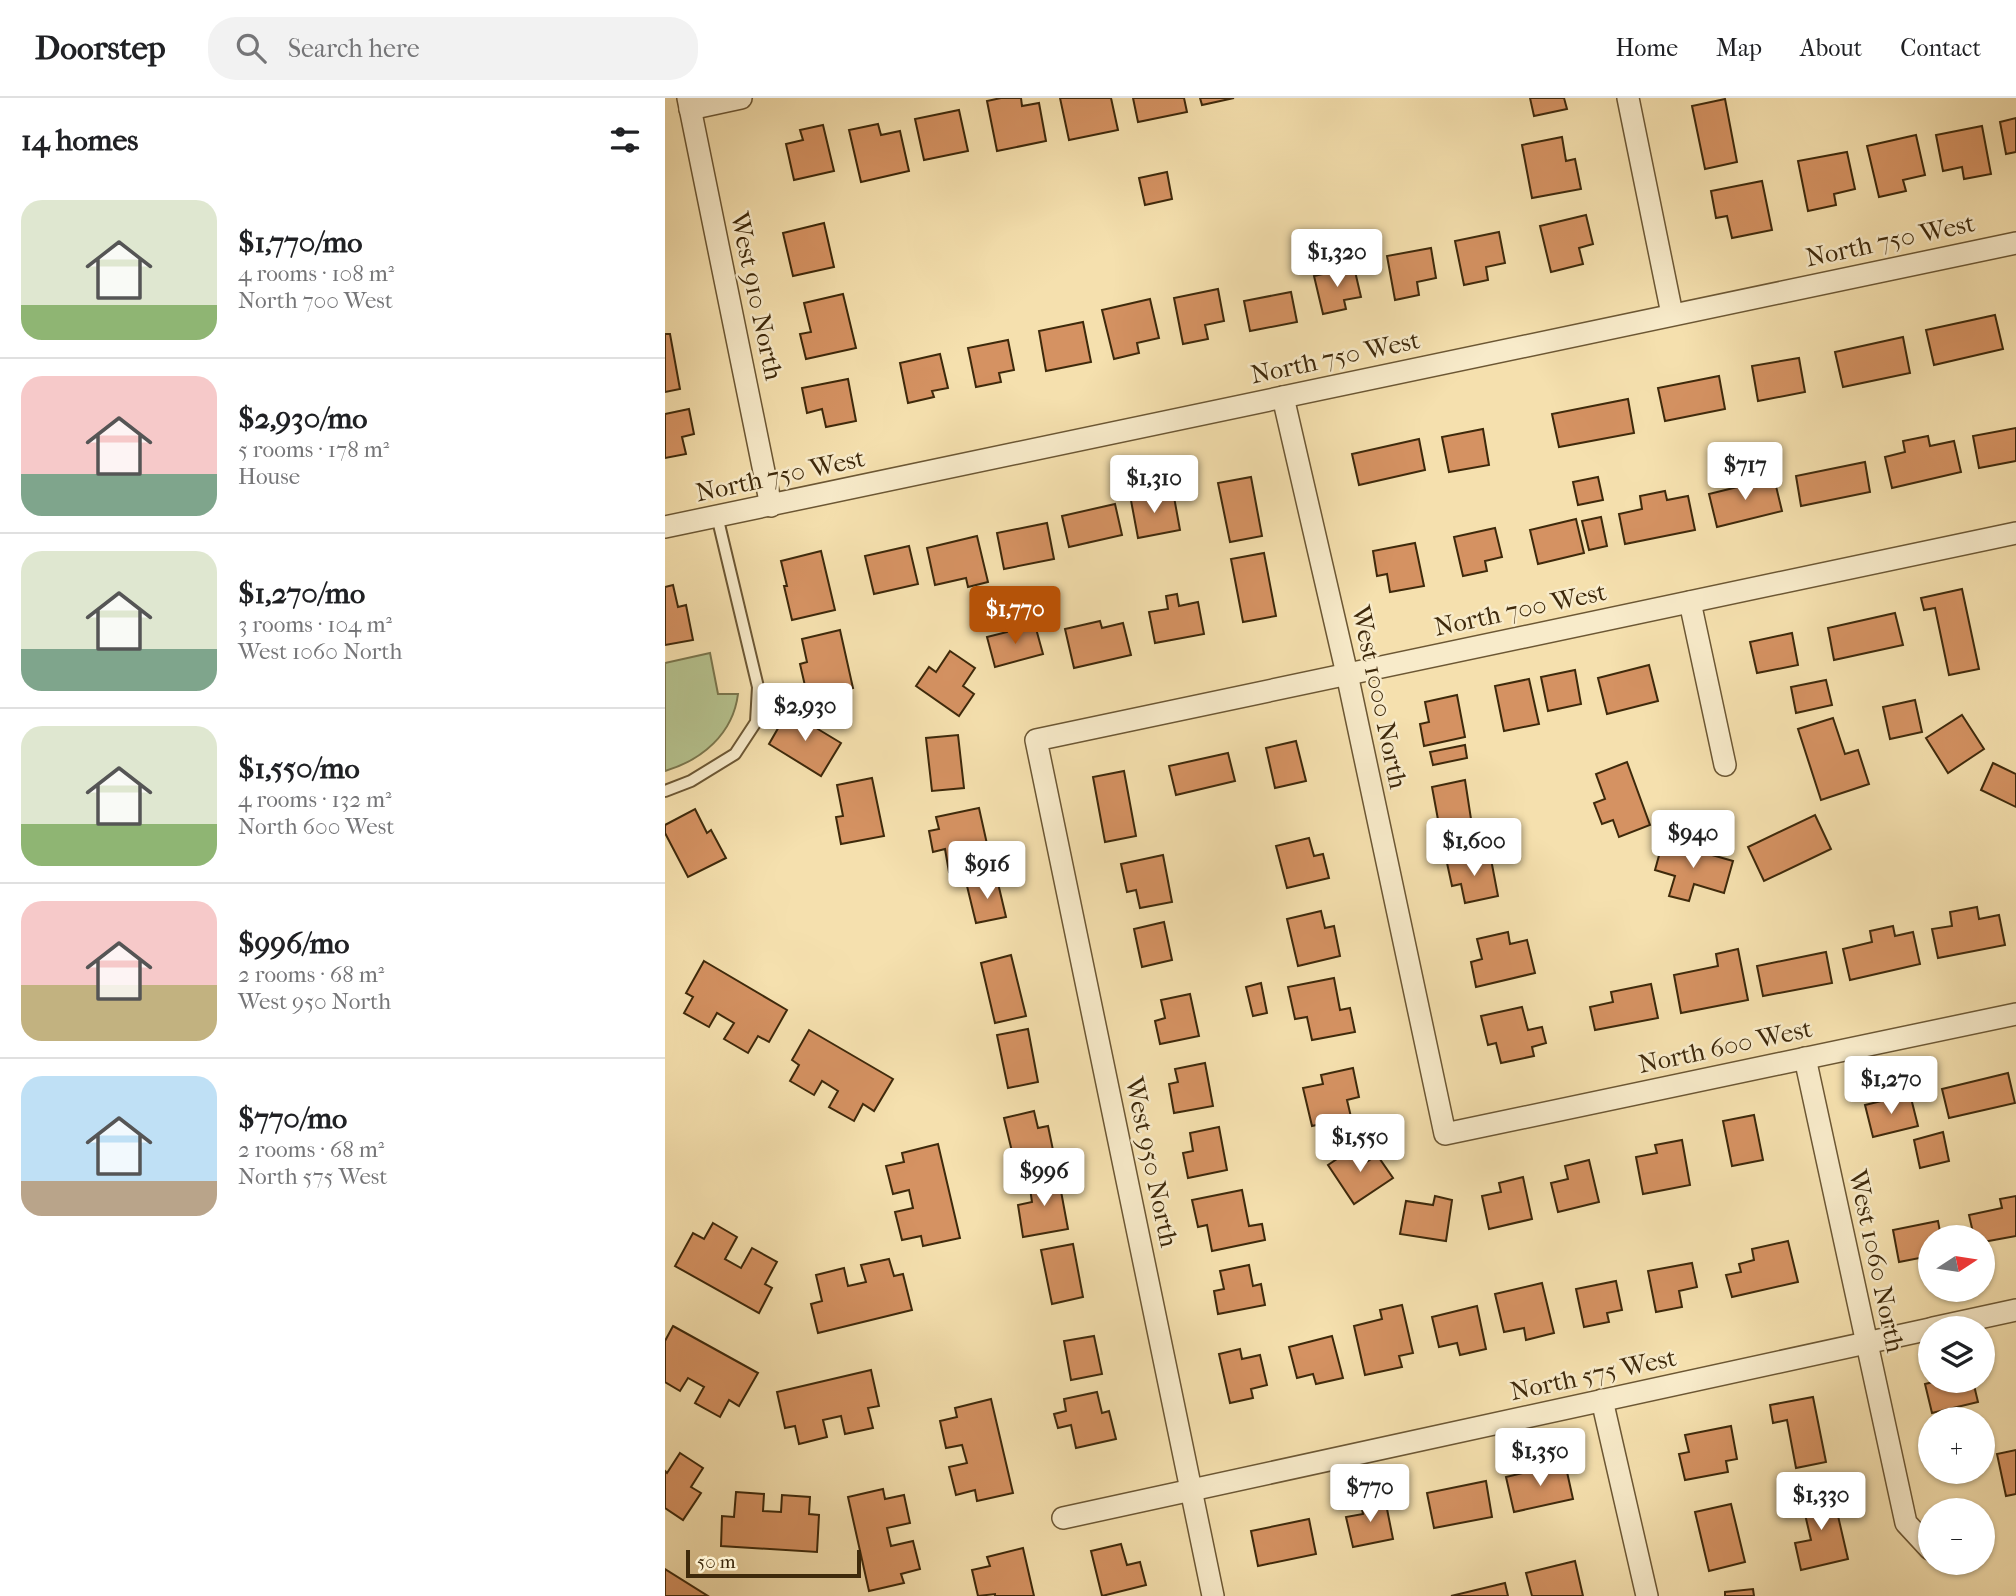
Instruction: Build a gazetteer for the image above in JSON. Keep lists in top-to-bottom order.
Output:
{
  "streets": {
    "street": [
      "North 750 West",
      "West 910 North",
      "North 700 West",
      "West 1000 North",
      "North 600 West",
      "West 950 North",
      "West 1060 North",
      "North 575 West"
    ]
  },
  "crossings": [
    ["North 750 West", "West 910 North"],
    ["North 750 West", "West 1000 North"],
    ["North 700 West", "West 1000 North"],
    ["North 700 West", "West 950 North"],
    ["West 1000 North", "North 600 West"],
    ["North 600 West", "West 1060 North"],
    ["West 950 North", "North 575 West"],
    ["West 1060 North", "North 575 West"]
  ],
  "scale_bar": "50 m",
  "north": "right",
  "page": {
    "header": "Doorstep",
    "search": "Search here",
    "nav": [
      "Home",
      "Map",
      "About",
      "Contact"
    ],
    "heading": "14 homes",
    "list": [
      {
        "name": "$1,770/mo",
        "note": "4 rooms · 108 m² · North 700 West"
      },
      {
        "name": "$2,930/mo",
        "note": "5 rooms · 178 m² · House"
      },
      {
        "name": "$1,270/mo",
        "note": "3 rooms · 104 m² · West 1060 North"
      },
      {
        "name": "$1,550/mo",
        "note": "4 rooms · 132 m² · North 600 West"
      },
      {
        "name": "$996/mo",
        "note": "2 rooms · 68 m² · West 950 North"
      },
      {
        "name": "$770/mo",
        "note": "2 rooms · 68 m² · North 575 West"
      }
    ],
    "price": [
      "$1,320",
      "$717",
      "$1,310",
      "$1,770",
      "$2,930",
      "$940",
      "$1,600",
      "$916",
      "$1,270",
      "$1,550",
      "$996",
      "$1,350",
      "$770",
      "$1,330"
    ],
    "map_buttons": ["+", "−"],
    "scale": "50 m"
  }
}
